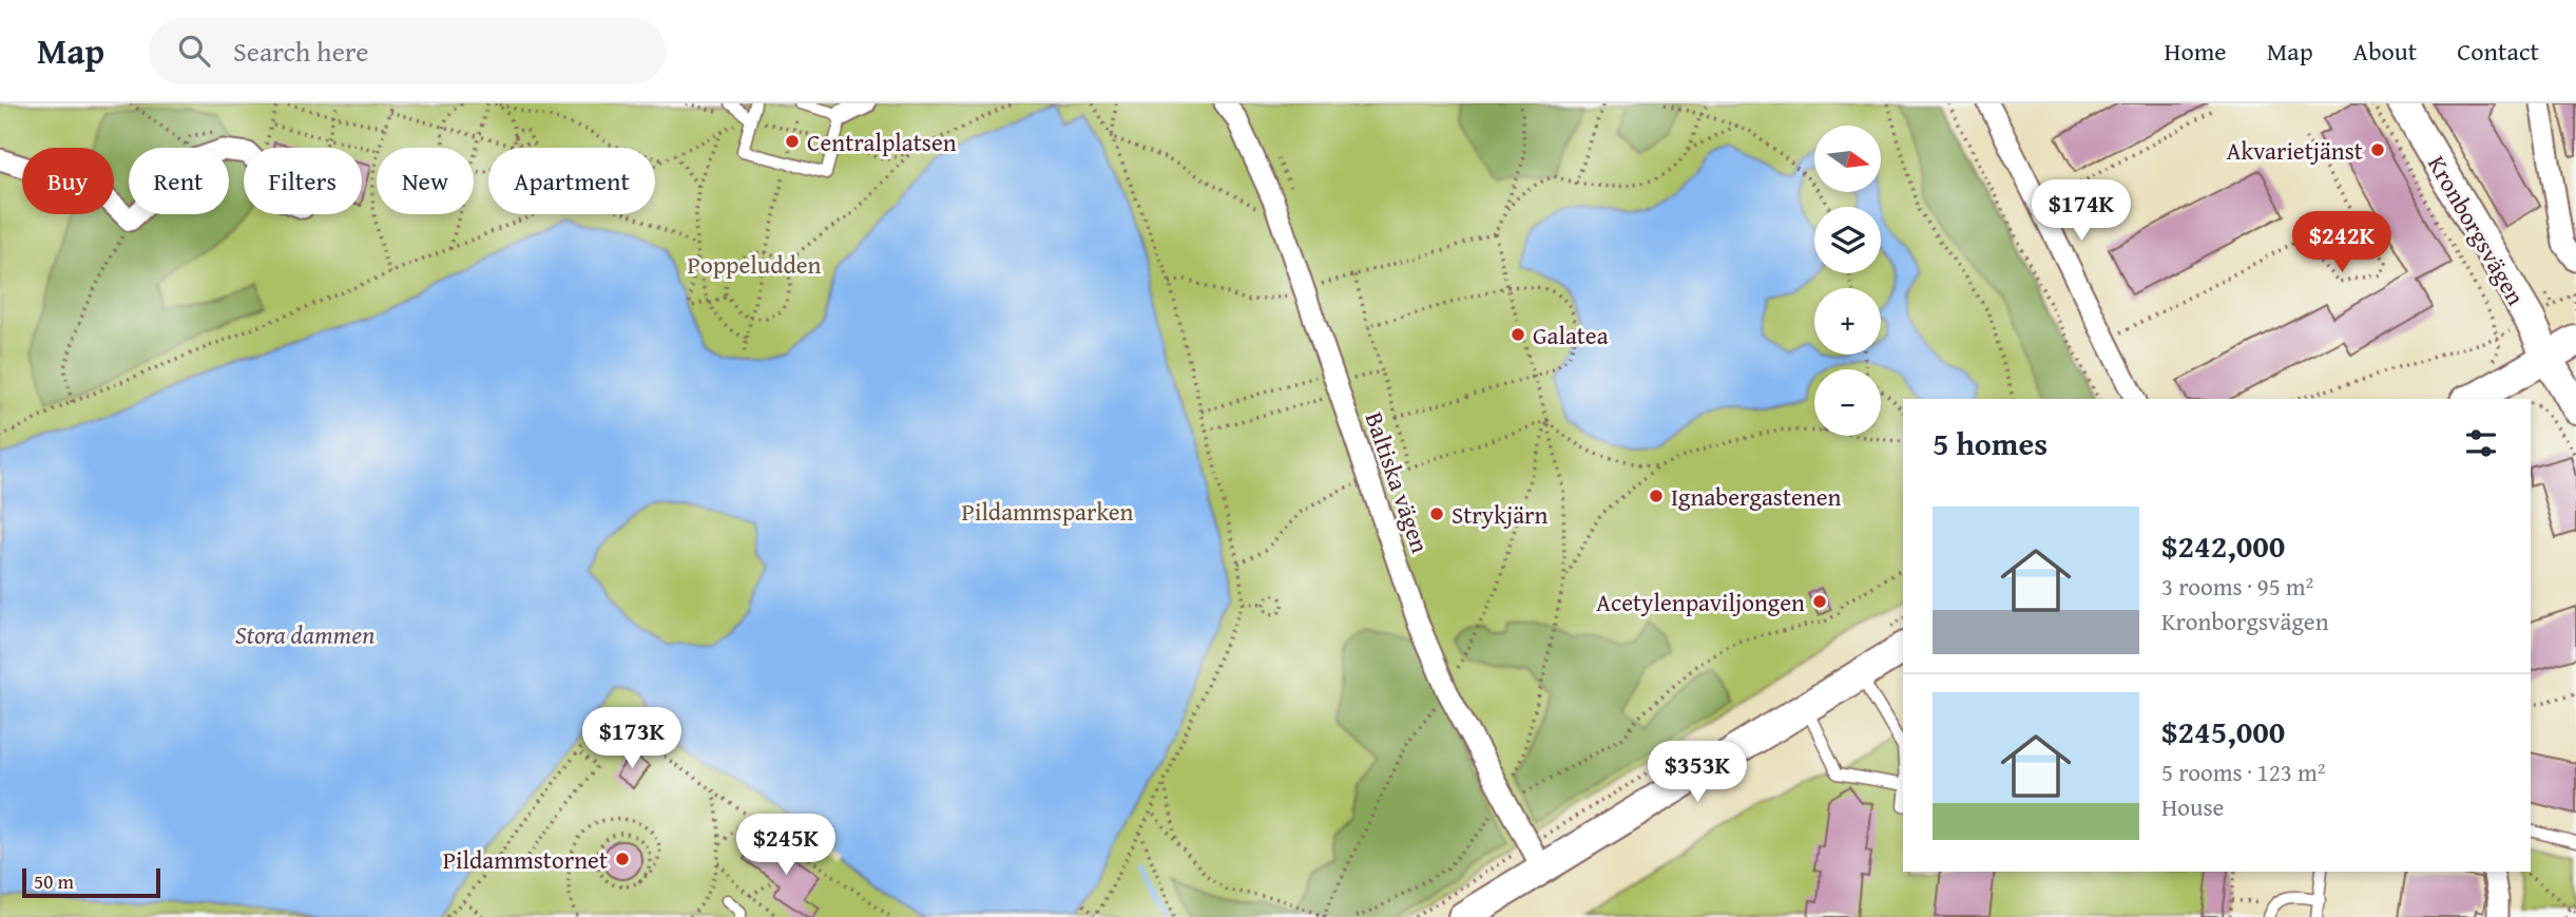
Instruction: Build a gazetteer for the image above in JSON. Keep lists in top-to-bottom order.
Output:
{
  "streets": {
    "street": ["Kronborgsvägen", "Baltiska vägen"]
  },
  "water": ["Stora dammen"],
  "parks": ["Poppeludden", "Pildammsparken"],
  "places": [
    "Centralplatsen",
    "Akvarietjänst",
    "Galatea",
    "Ignabergastenen",
    "Strykjärn",
    "Acetylenpaviljongen",
    "Pildammstornet"
  ],
  "scale_bar": "50 m",
  "north": "right",
  "page": {
    "header": "Map",
    "search": "Search here",
    "nav": [
      "Home",
      "Map",
      "About",
      "Contact"
    ],
    "map_buttons": ["+", "−"],
    "chip": [
      "Buy",
      "Rent",
      "Filters",
      "New",
      "Apartment"
    ],
    "price": [
      "$174K",
      "$242K",
      "$173K",
      "$353K",
      "$245K"
    ],
    "heading": "5 homes",
    "list": [
      {
        "name": "$242,000",
        "note": "3 rooms · 95 m² · Kronborgsvägen"
      },
      {
        "name": "$245,000",
        "note": "5 rooms · 123 m² · House"
      }
    ],
    "scale": "50 m"
  }
}
